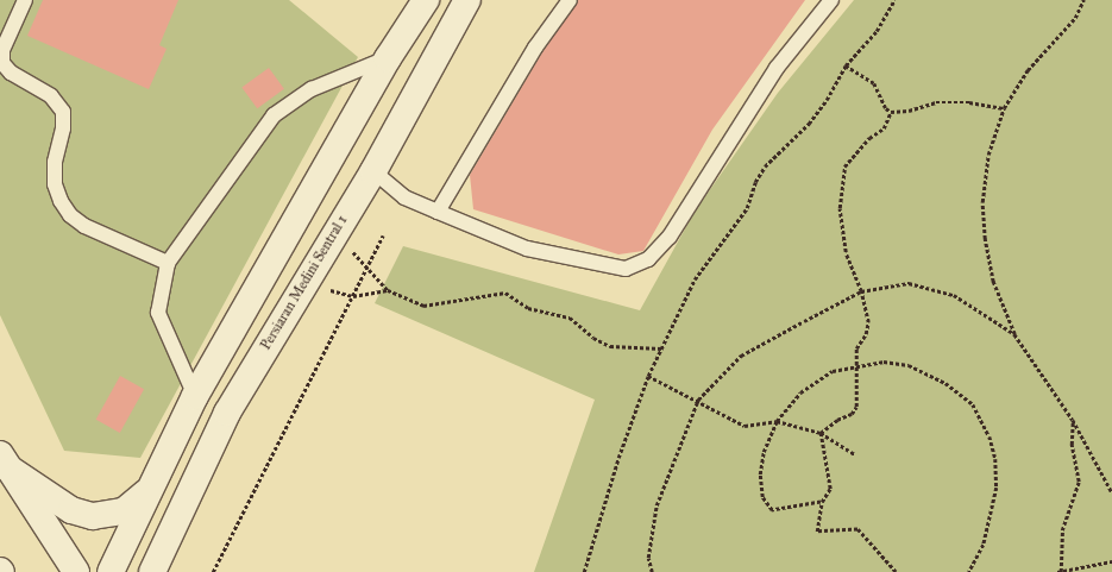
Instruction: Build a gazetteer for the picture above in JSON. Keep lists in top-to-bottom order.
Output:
{
  "streets": {
    "street": ["Persiaran Medini Sentral 1"]
  }
}
